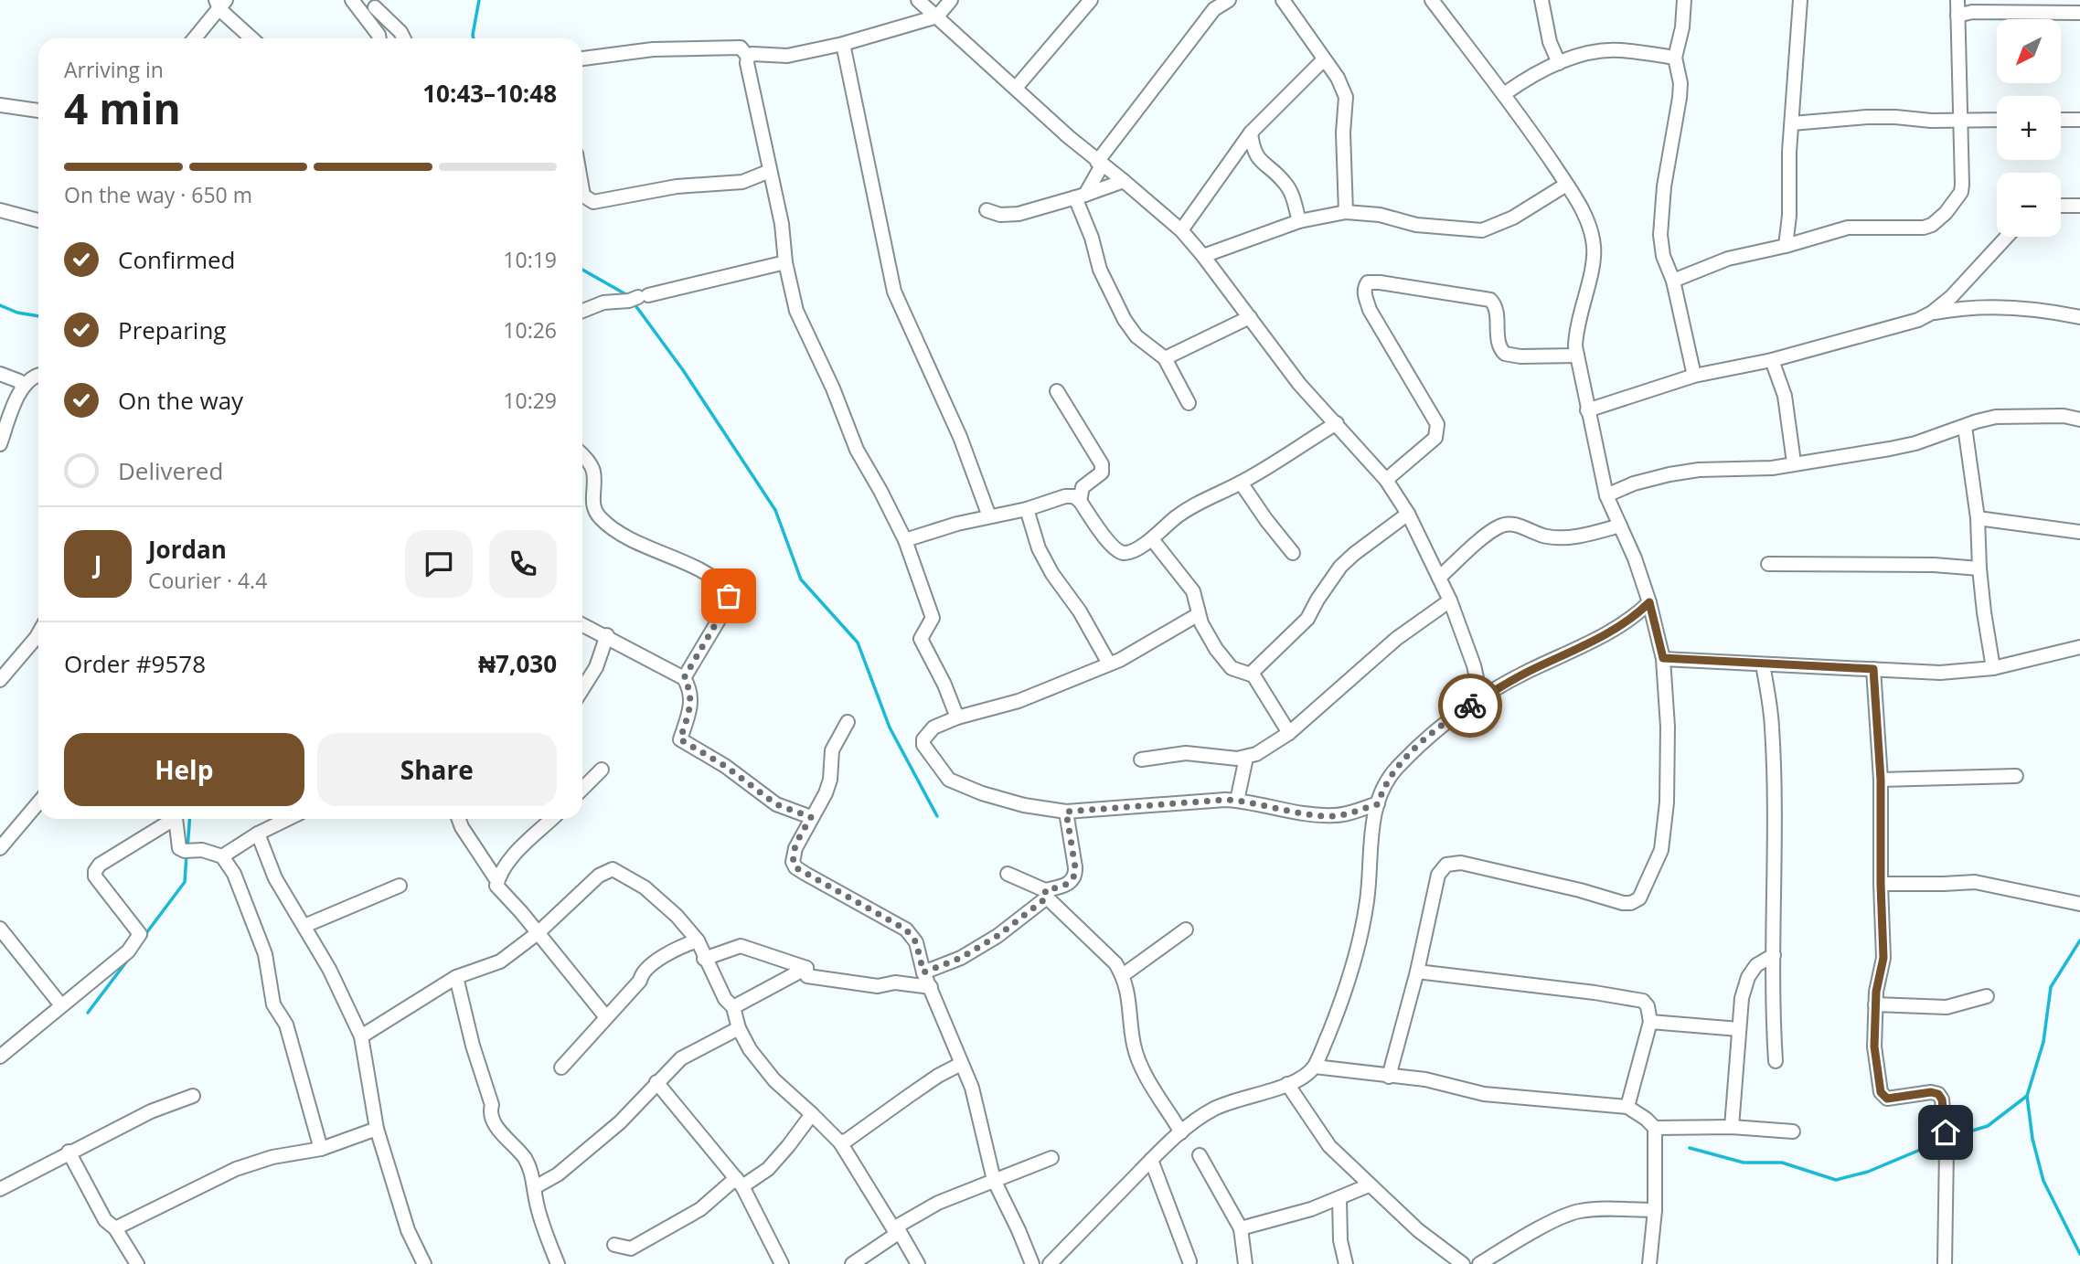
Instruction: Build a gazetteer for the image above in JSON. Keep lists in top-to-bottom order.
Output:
{
  "north": "bottom left",
  "page": {
    "map_buttons": ["+", "−"],
    "heading": ["4 min", "Arriving in", "10:43–10:48"],
    "panel": [
      "Jordan",
      "Courier · 4.4",
      "Order #9578",
      "₦7,030"
    ],
    "bar": "On the way · 650 m",
    "list": [
      ["Confirmed", "10:19"],
      ["Preparing", "10:26"],
      ["On the way", "10:29"],
      "Delivered"
    ],
    "round": "J",
    "buttons": ["Help", "Share"]
  }
}
